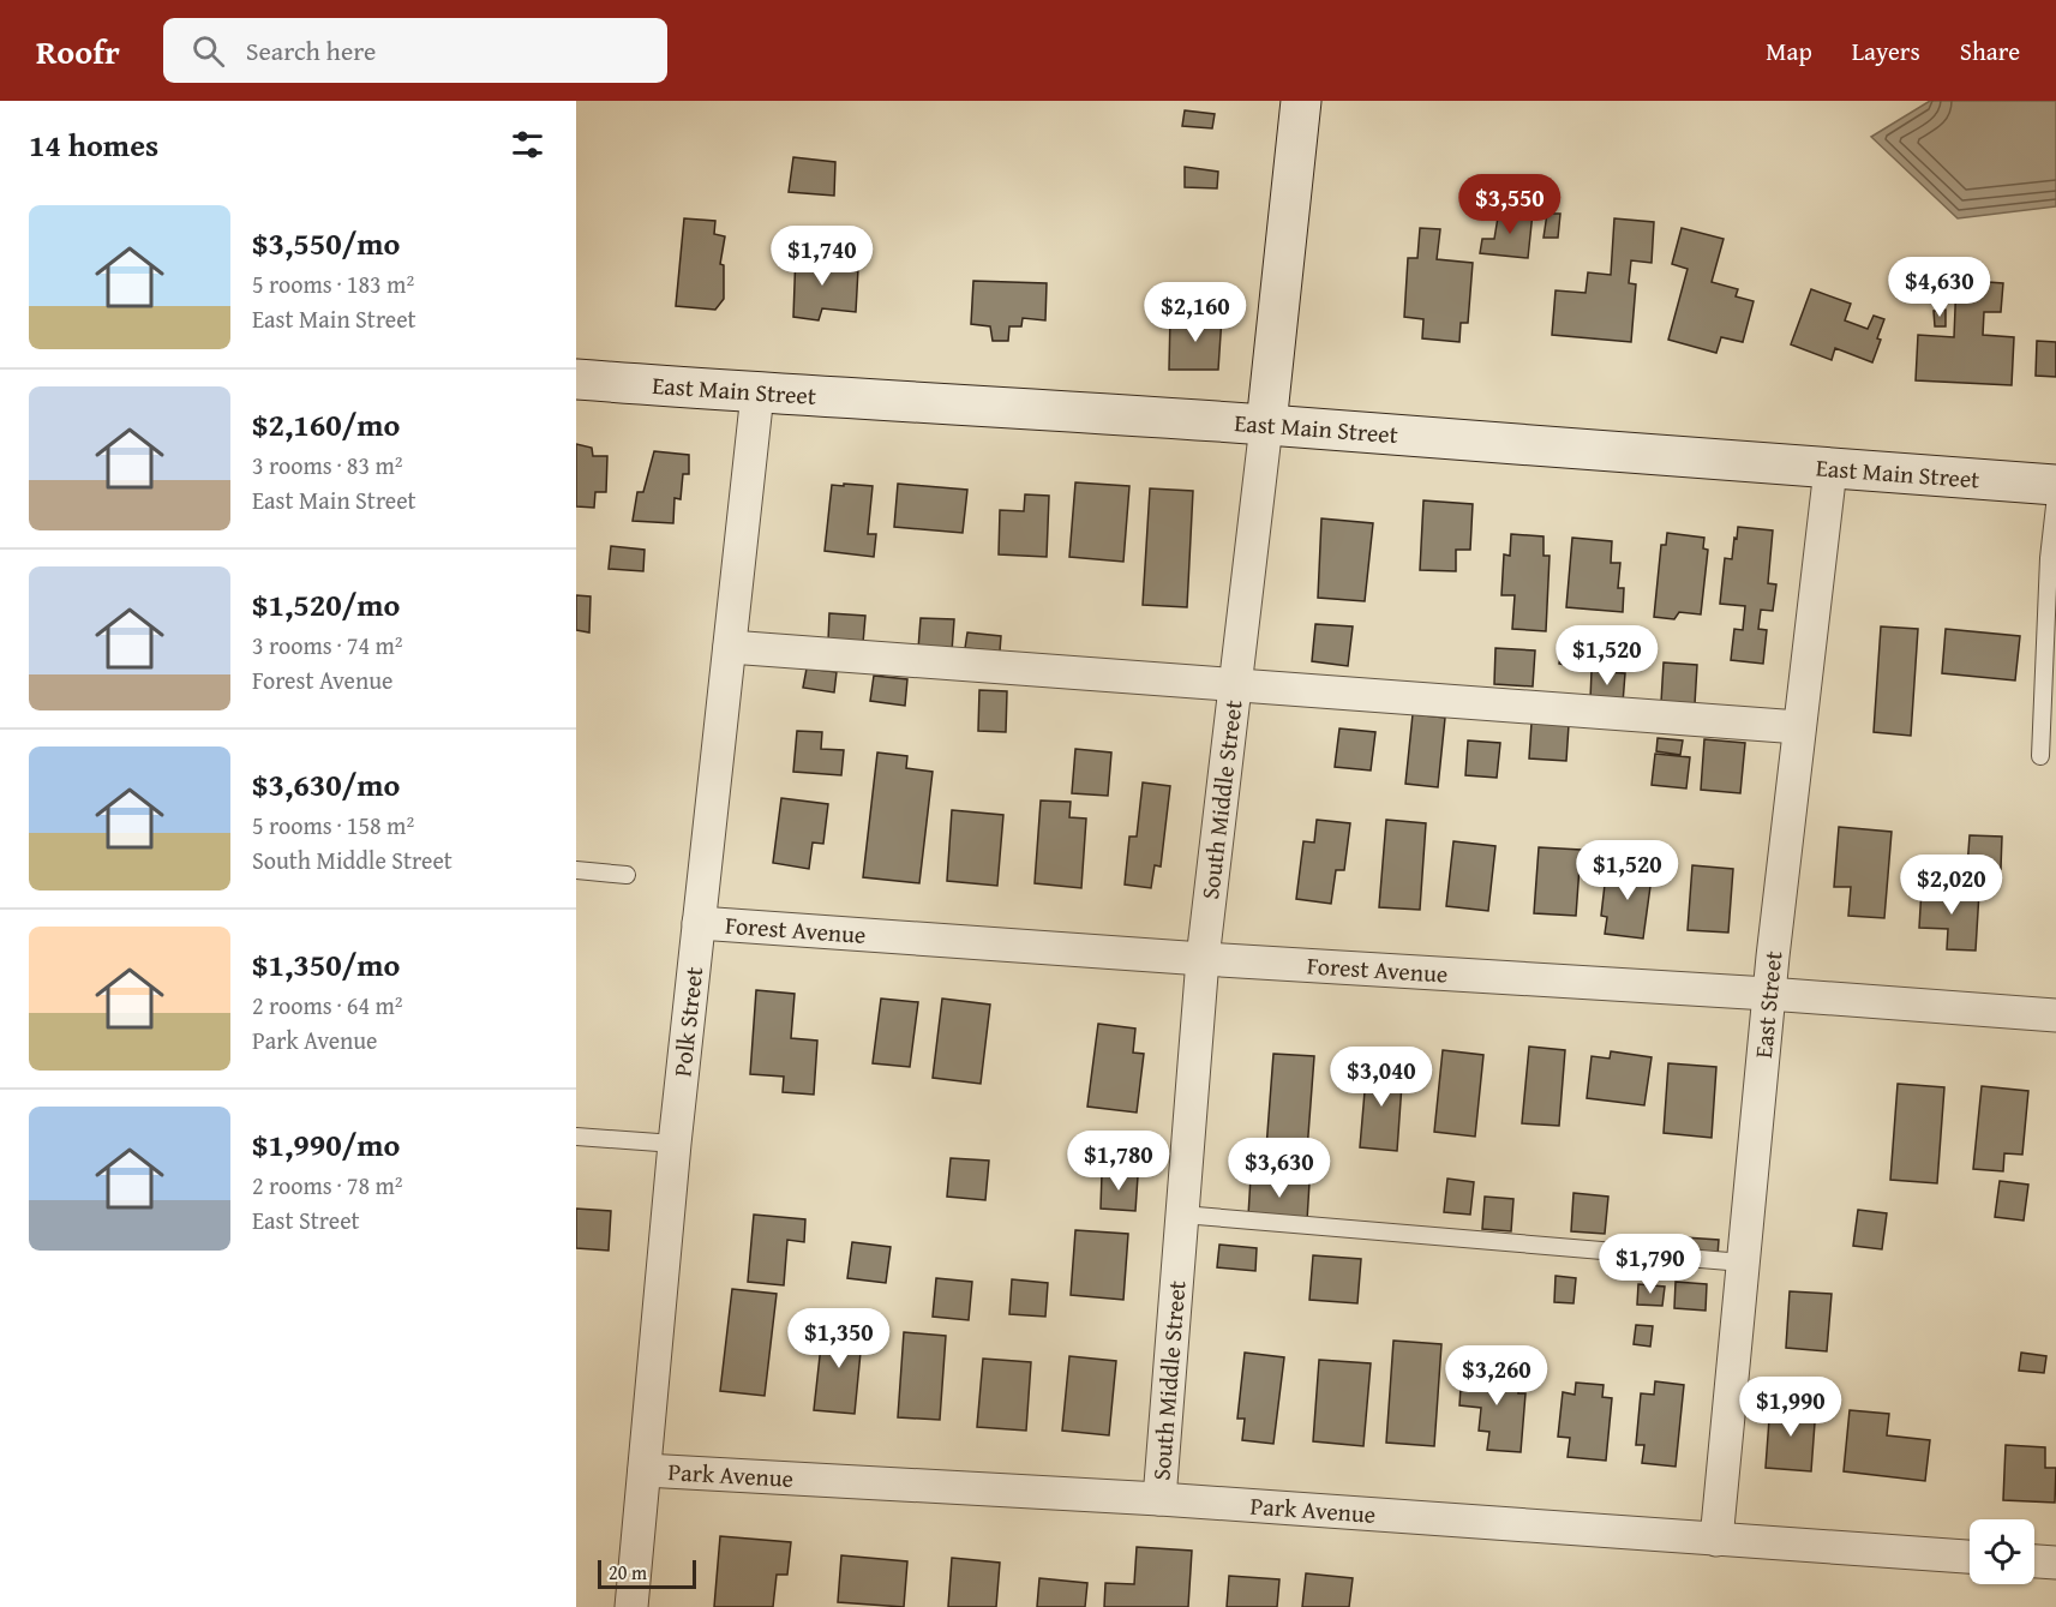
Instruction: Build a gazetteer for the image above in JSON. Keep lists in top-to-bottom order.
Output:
{
  "streets": {
    "main road": ["East Main Street", "South Middle Street"],
    "street": [
      "Forest Avenue",
      "East Street",
      "Polk Street",
      "Park Avenue"
    ]
  },
  "crossings": [
    ["East Main Street", "South Middle Street"],
    ["East Main Street", "East Street"],
    ["East Main Street", "Polk Street"],
    ["South Middle Street", "Forest Avenue"],
    ["South Middle Street", "Park Avenue"],
    ["Forest Avenue", "East Street"],
    ["Forest Avenue", "Polk Street"],
    ["East Street", "Park Avenue"],
    ["Polk Street", "Park Avenue"]
  ],
  "scale_bar": "20 m",
  "page": {
    "header": "Roofr",
    "search": "Search here",
    "nav": ["Map", "Layers", "Share"],
    "heading": "14 homes",
    "price": [
      "$3,550",
      "$1,740",
      "$4,630",
      "$2,160",
      "$1,520",
      "$1,520",
      "$2,020",
      "$3,040",
      "$1,780",
      "$3,630",
      "$1,790",
      "$1,350",
      "$3,260",
      "$1,990"
    ],
    "list": [
      {
        "name": "$3,550/mo",
        "note": "5 rooms · 183 m² · East Main Street"
      },
      {
        "name": "$2,160/mo",
        "note": "3 rooms · 83 m² · East Main Street"
      },
      {
        "name": "$1,520/mo",
        "note": "3 rooms · 74 m² · Forest Avenue"
      },
      {
        "name": "$3,630/mo",
        "note": "5 rooms · 158 m² · South Middle Street"
      },
      {
        "name": "$1,350/mo",
        "note": "2 rooms · 64 m² · Park Avenue"
      },
      {
        "name": "$1,990/mo",
        "note": "2 rooms · 78 m² · East Street"
      }
    ],
    "scale": "20 m"
  }
}
